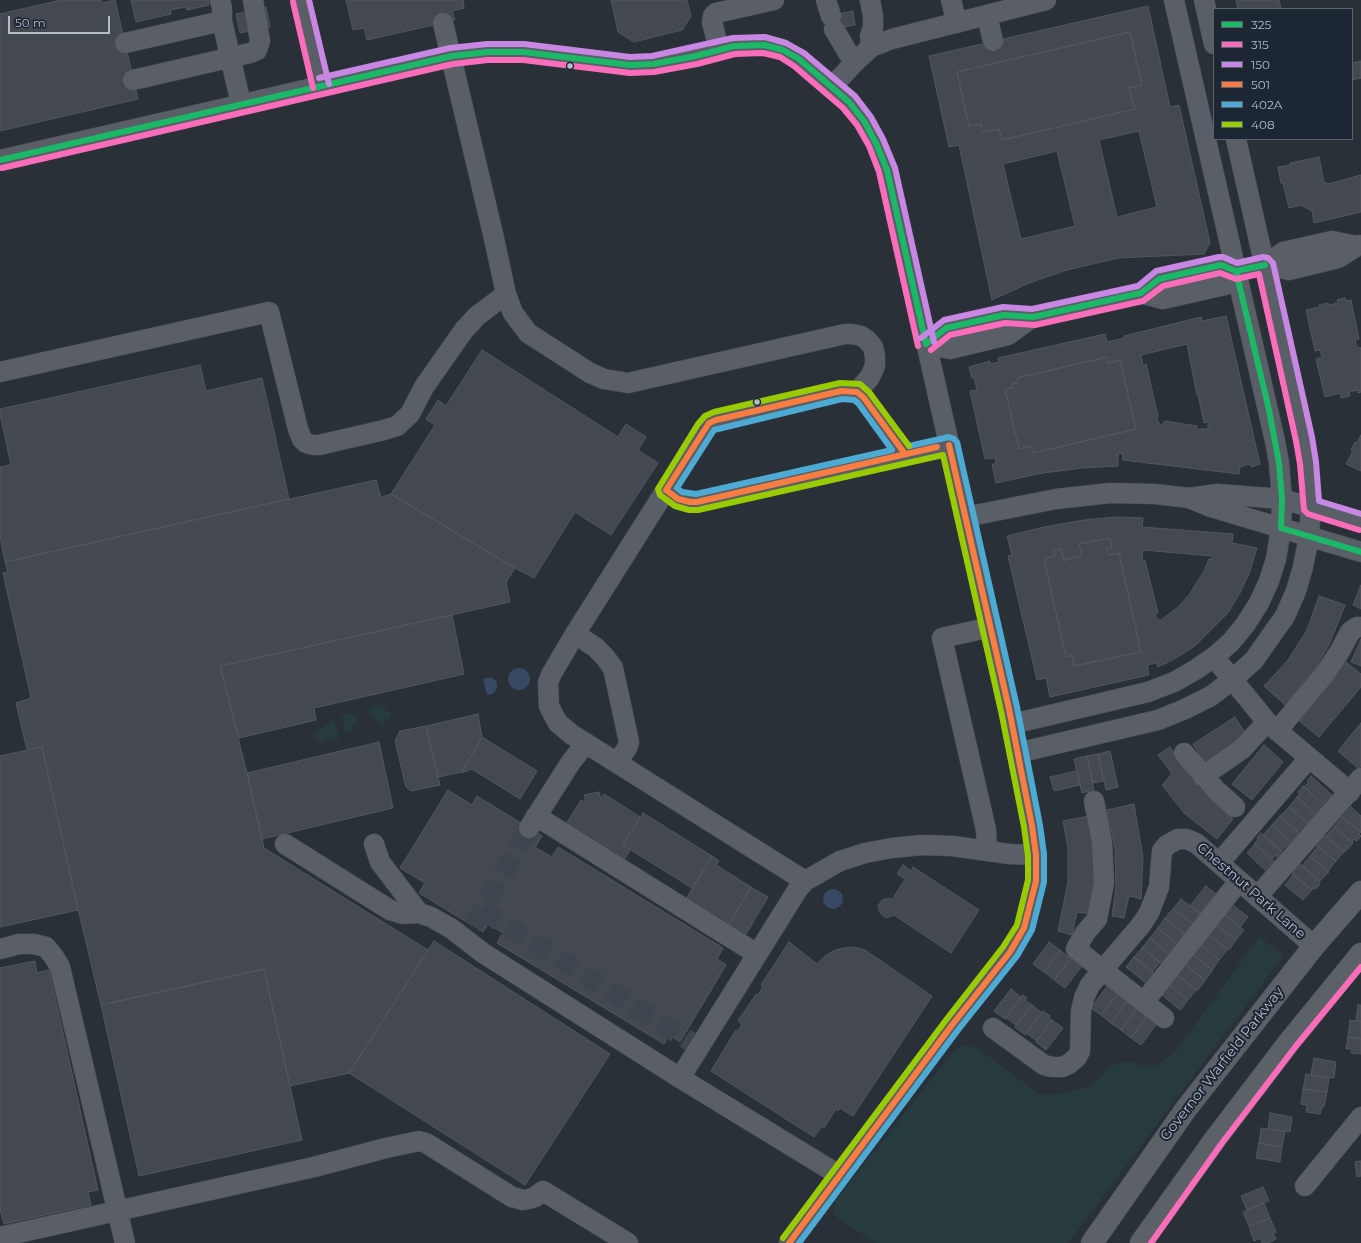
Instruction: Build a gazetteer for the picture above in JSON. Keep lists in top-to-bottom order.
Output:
{
  "streets": {
    "main road": ["Governor Warfield Parkway"],
    "street": ["Chestnut Park Lane"]
  },
  "crossings": [
    ["Chestnut Park Lane", "Governor Warfield Parkway"]
  ],
  "lines": [
    "transit line 150",
    "transit line 315",
    "transit line 325",
    "transit line 408",
    "transit line 501",
    "transit line 402A"
  ],
  "legend": [
    "325",
    "315",
    "150",
    "501",
    "402A",
    "408"
  ],
  "scale_bar": "50 m"
}
